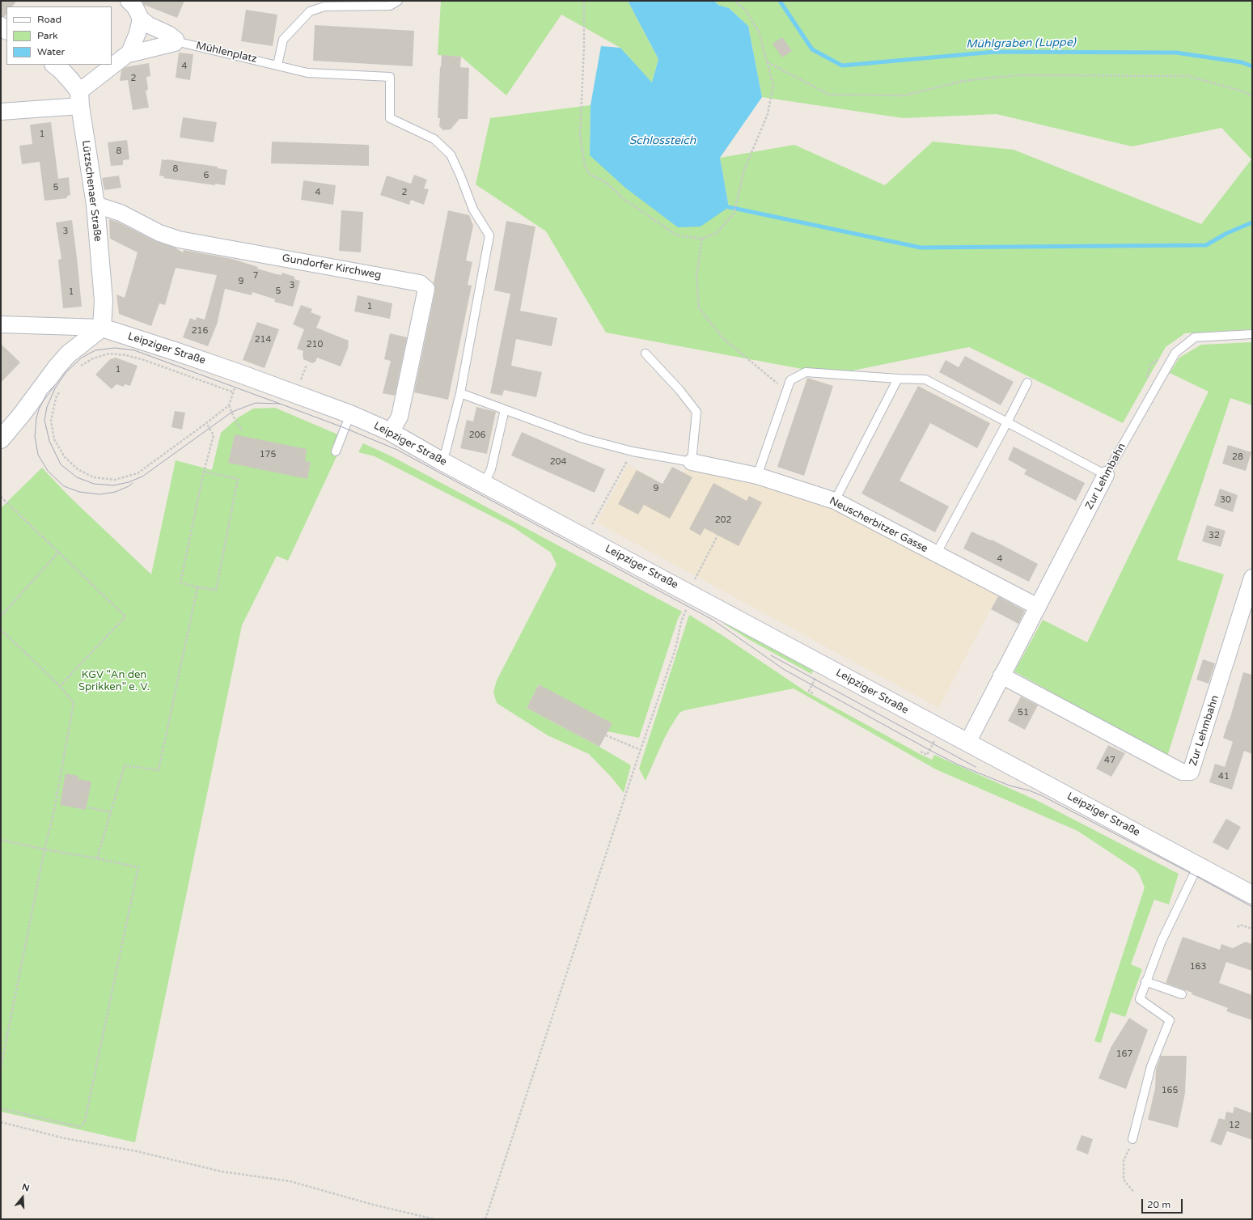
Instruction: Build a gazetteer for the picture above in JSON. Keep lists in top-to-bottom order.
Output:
{
  "streets": {
    "street": [
      "Mühlenplatz",
      "Lützschenaer Straße",
      "Gundorfer Kirchweg",
      "Leipziger Straße",
      "Zur Lehmbahn",
      "Neuscherbitzer Gasse"
    ]
  },
  "crossings": [
    ["Mühlenplatz", "Lützschenaer Straße"],
    ["Lützschenaer Straße", "Gundorfer Kirchweg"],
    ["Lützschenaer Straße", "Leipziger Straße"],
    ["Gundorfer Kirchweg", "Leipziger Straße"],
    ["Leipziger Straße", "Zur Lehmbahn"],
    ["Zur Lehmbahn", "Neuscherbitzer Gasse"]
  ],
  "water": ["Mühlgraben (Luppe)", "Schlossteich"],
  "parks": ["KGV \"An den Sprikken\" e. V."],
  "house_numbers": [
    "4",
    "2",
    "1",
    "8",
    "8",
    "6",
    "5",
    "4",
    "2",
    "3",
    "7",
    "9",
    "3",
    "5",
    "1",
    "1",
    "216",
    "214",
    "210",
    "1",
    "206",
    "175",
    "28",
    "204",
    "9",
    "30",
    "202",
    "32",
    "4",
    "51",
    "47",
    "41",
    "163",
    "167",
    "165",
    "12"
  ],
  "legend": ["Road", "Park", "Water"],
  "scale_bar": "20 m",
  "north": "top"
}
